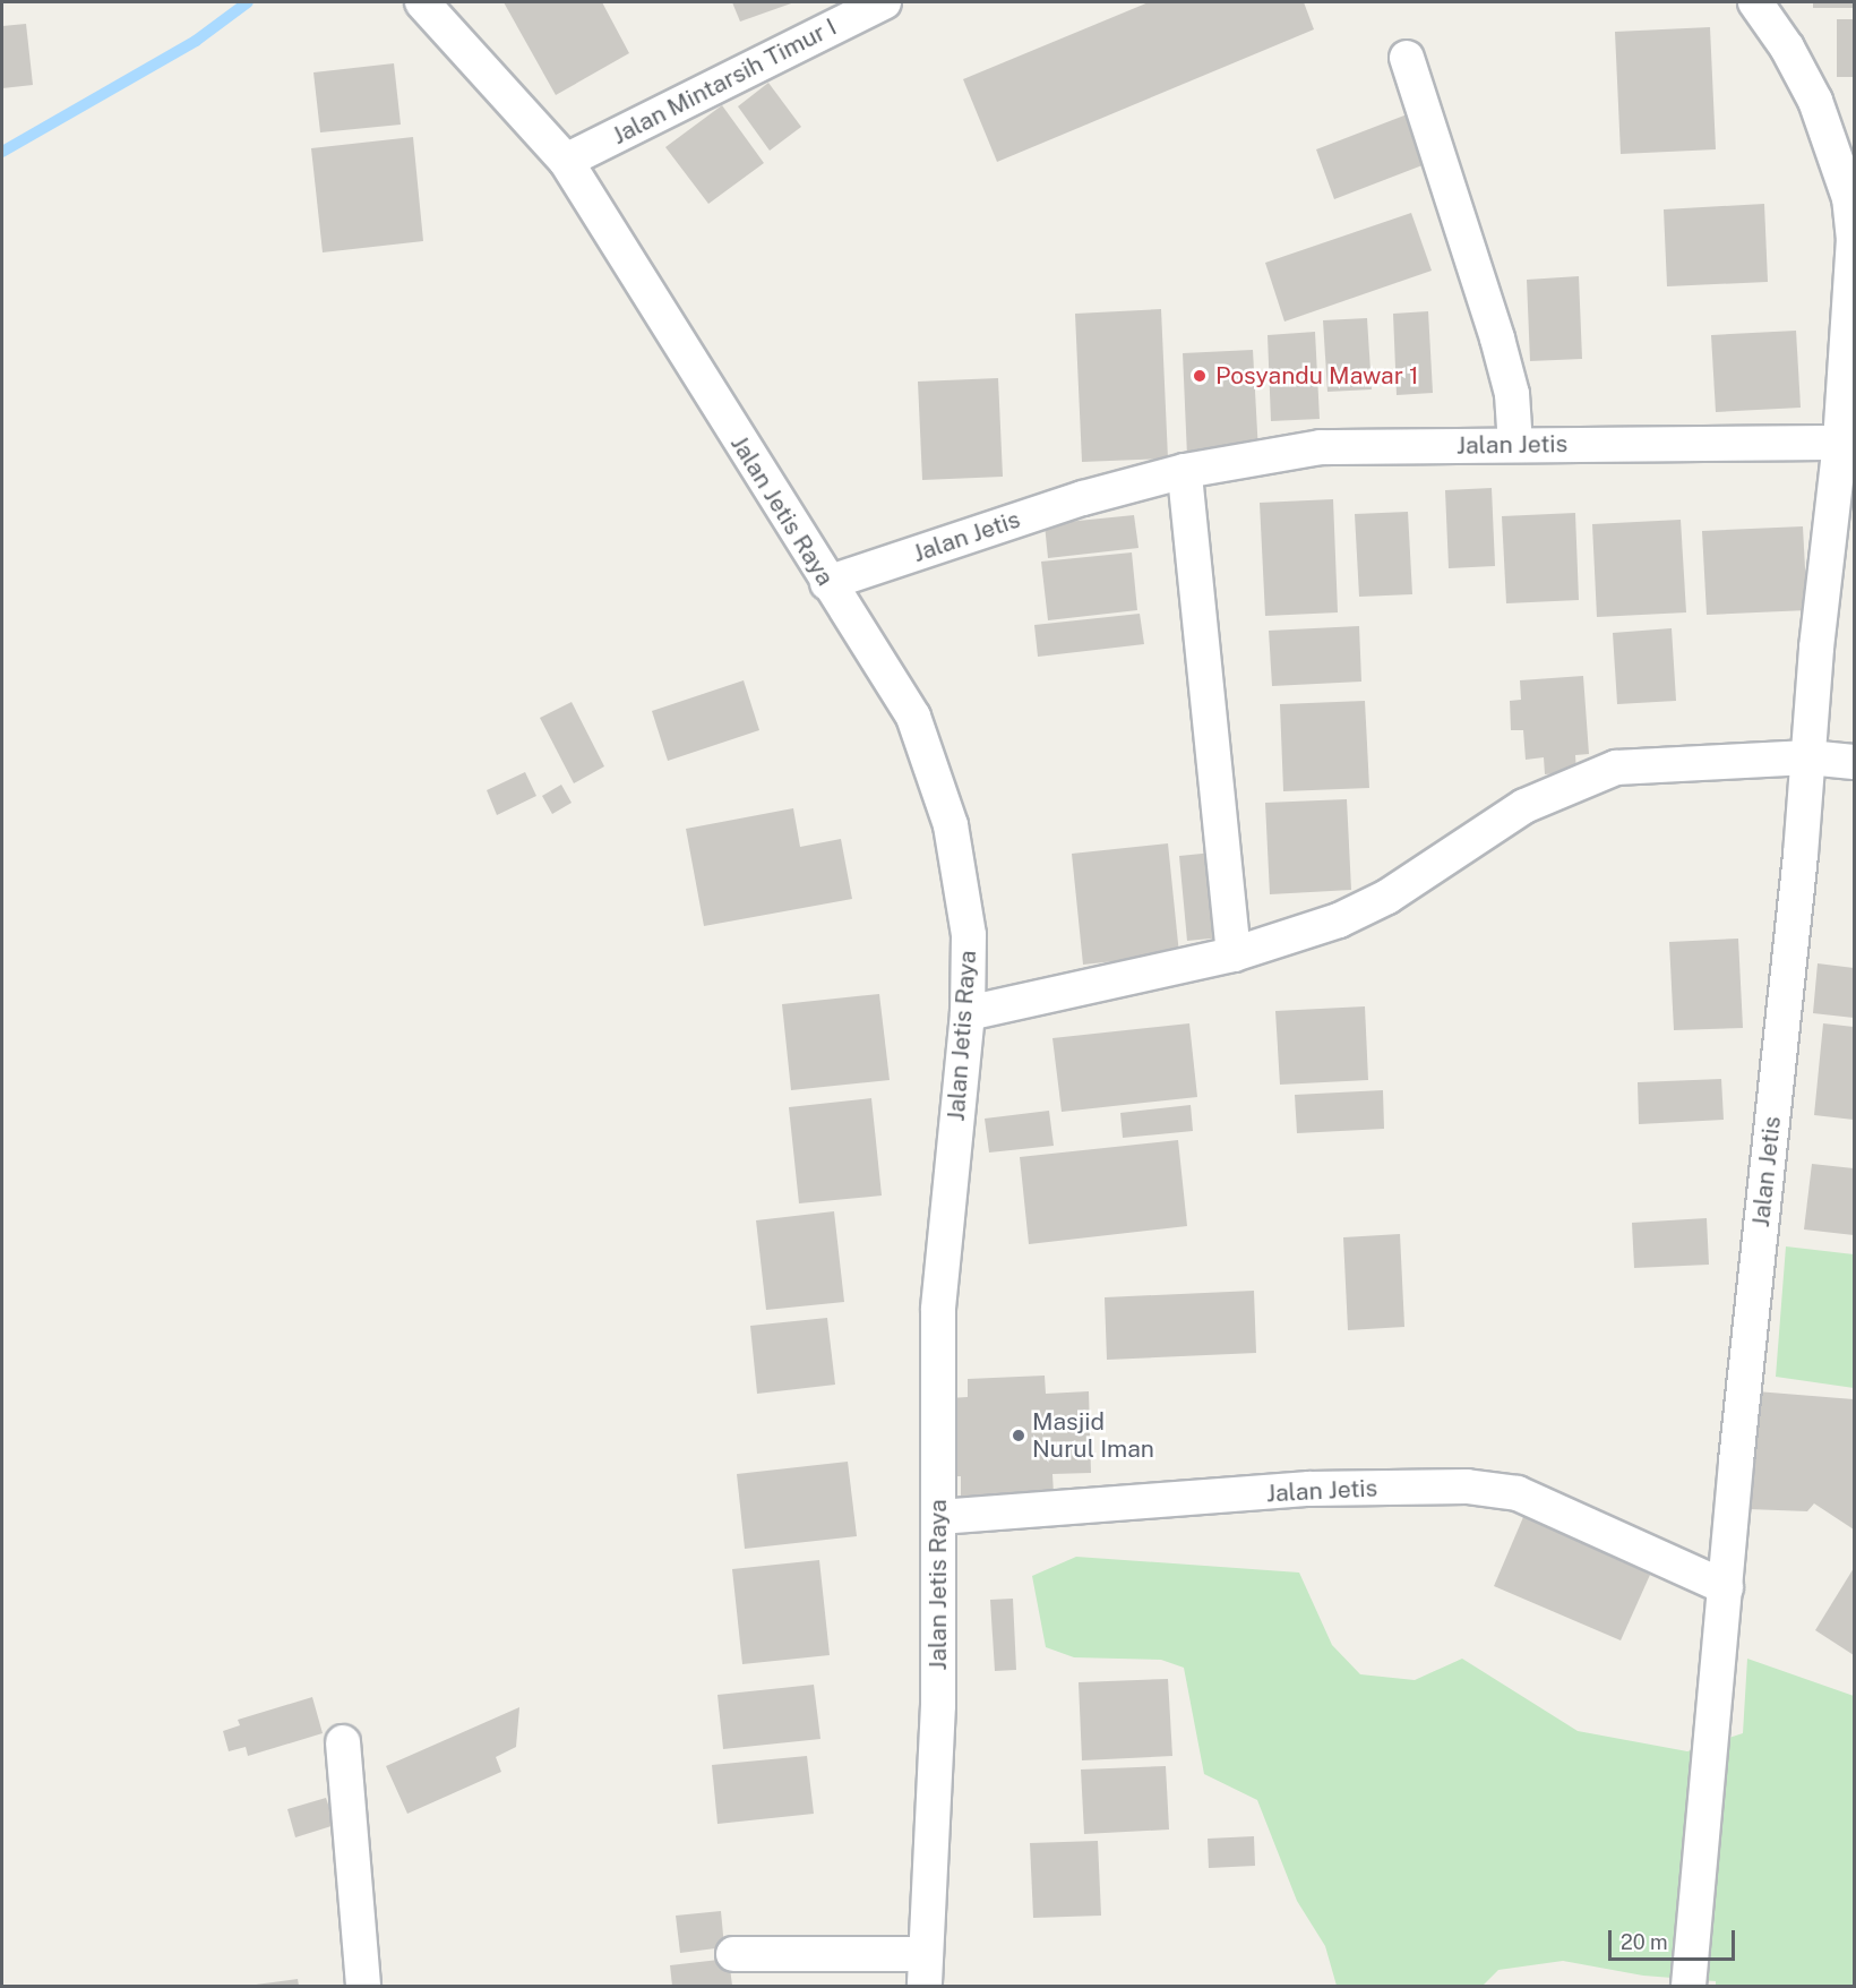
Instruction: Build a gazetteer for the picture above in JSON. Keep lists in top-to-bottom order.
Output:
{
  "streets": {
    "street": ["Jalan Mintarsih Timur I", "Jalan Jetis", "Jalan Jetis Raya"]
  },
  "crossings": [
    ["Jalan Mintarsih Timur I", "Jalan Jetis Raya"],
    ["Jalan Jetis", "Jalan Jetis Raya"]
  ],
  "places": ["Posyandu Mawar 1", "Masjid Nurul Iman"],
  "scale_bar": "20 m"
}
